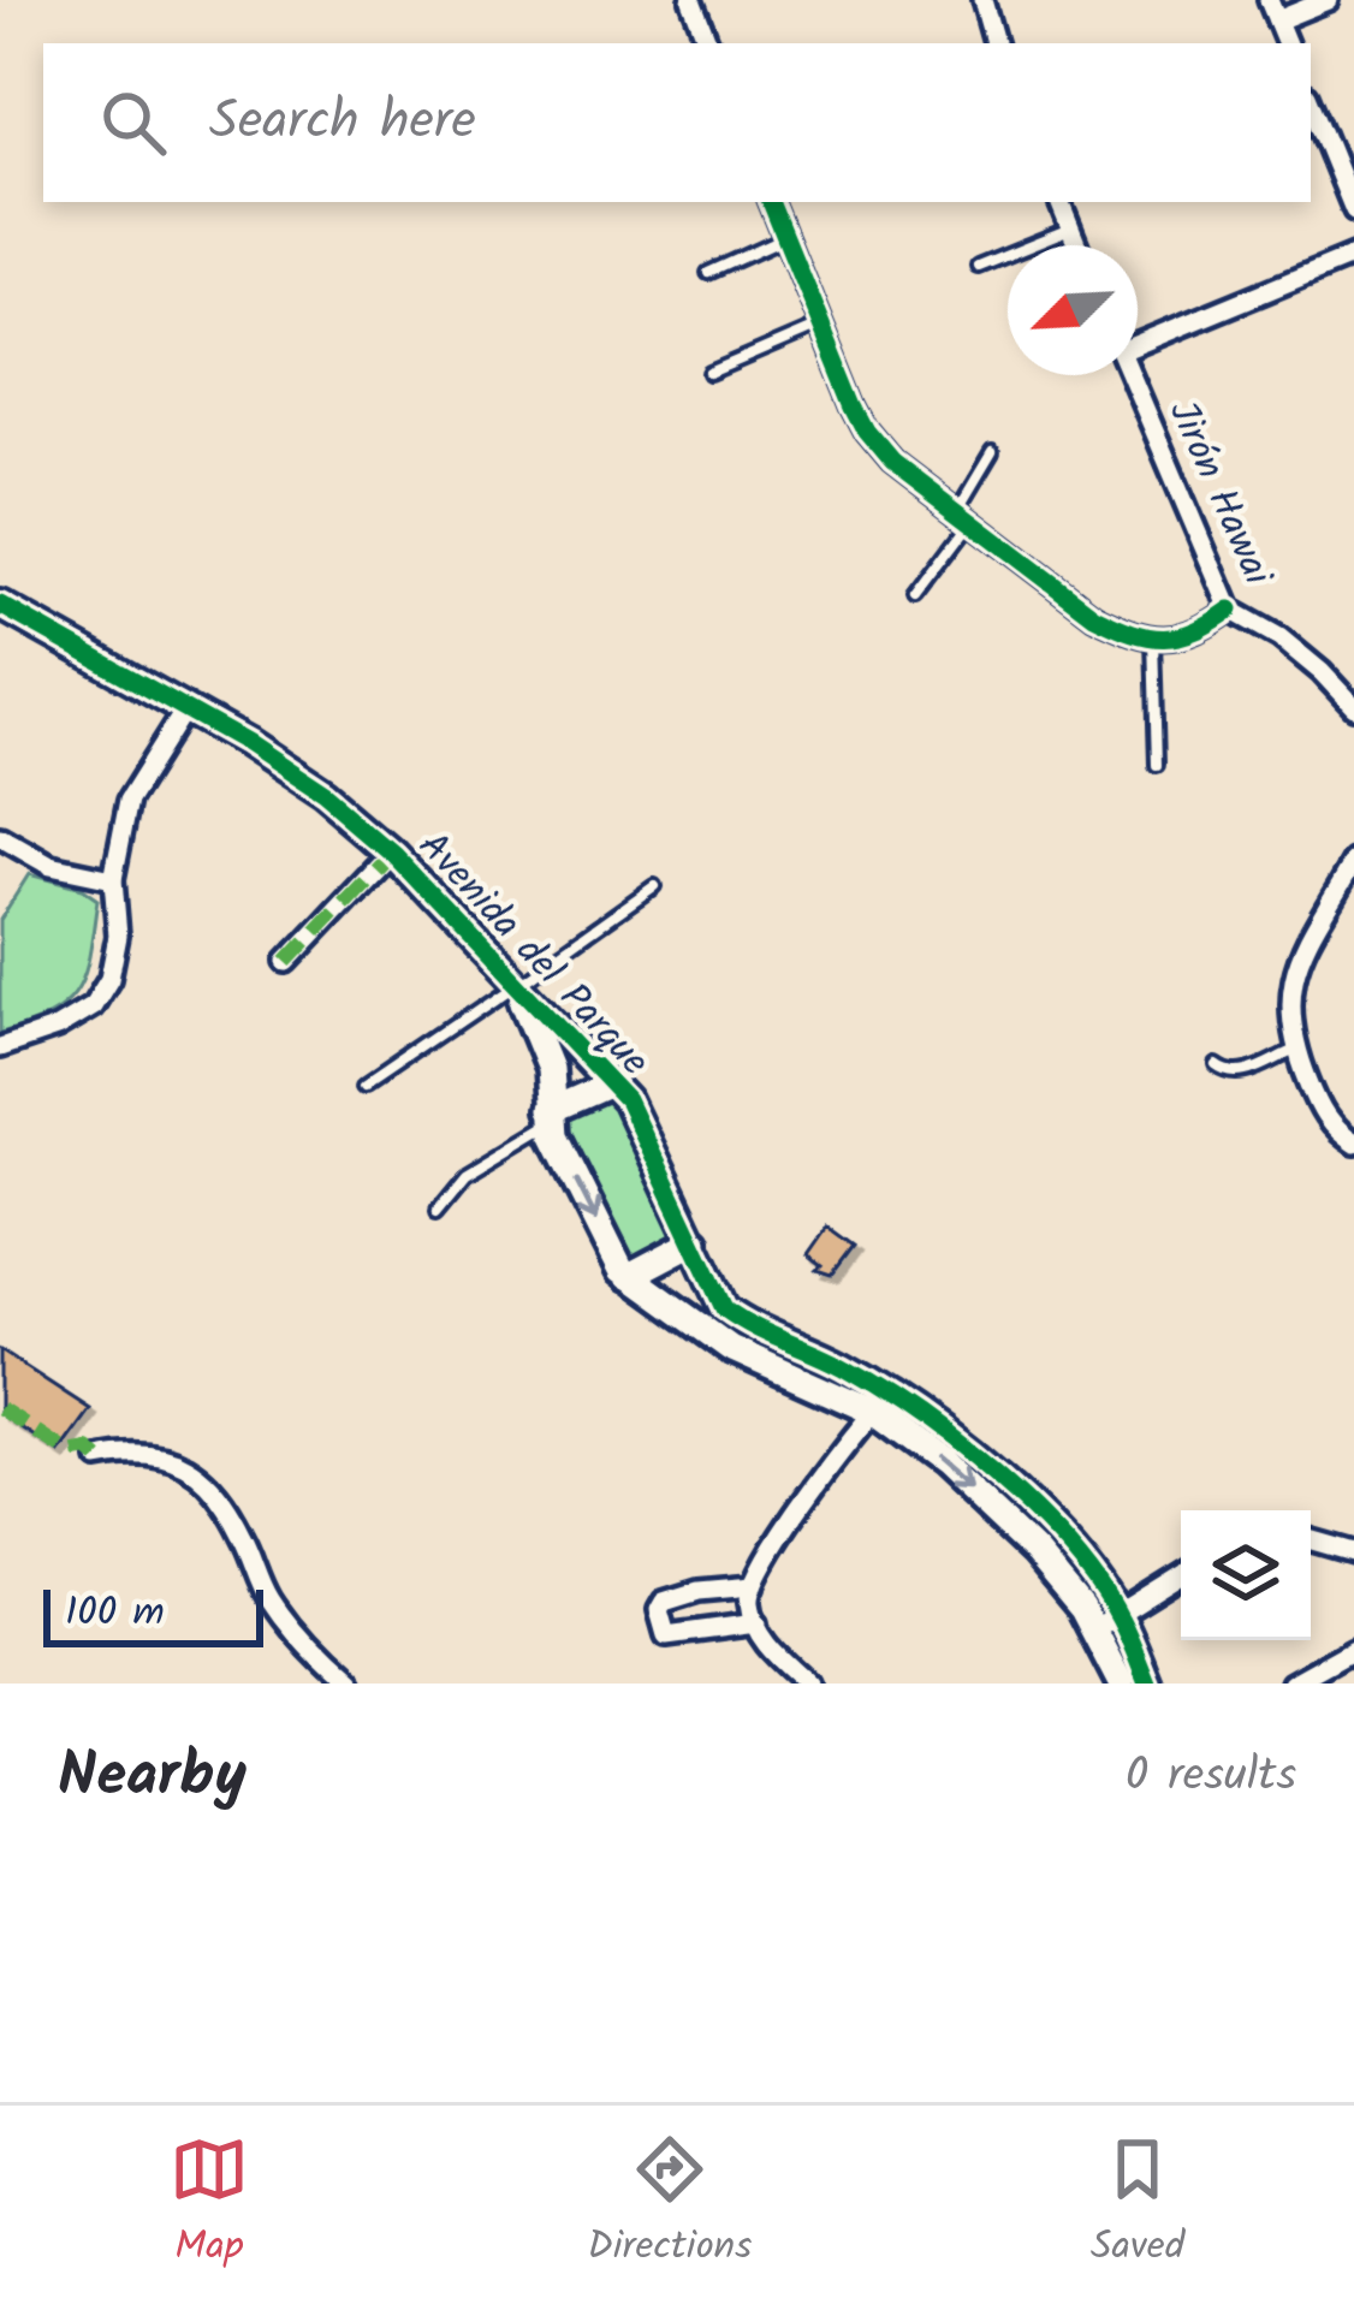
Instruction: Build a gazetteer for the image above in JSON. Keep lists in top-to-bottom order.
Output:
{
  "streets": {
    "street": ["Jirón Hawai", "Avenida del Parque"]
  },
  "scale_bar": "100 m",
  "north": "bottom left",
  "page": {
    "search": "Search here",
    "scale": "100 m",
    "heading": ["Nearby", "0 results"],
    "nav": ["Map", "Directions", "Saved"]
  }
}
